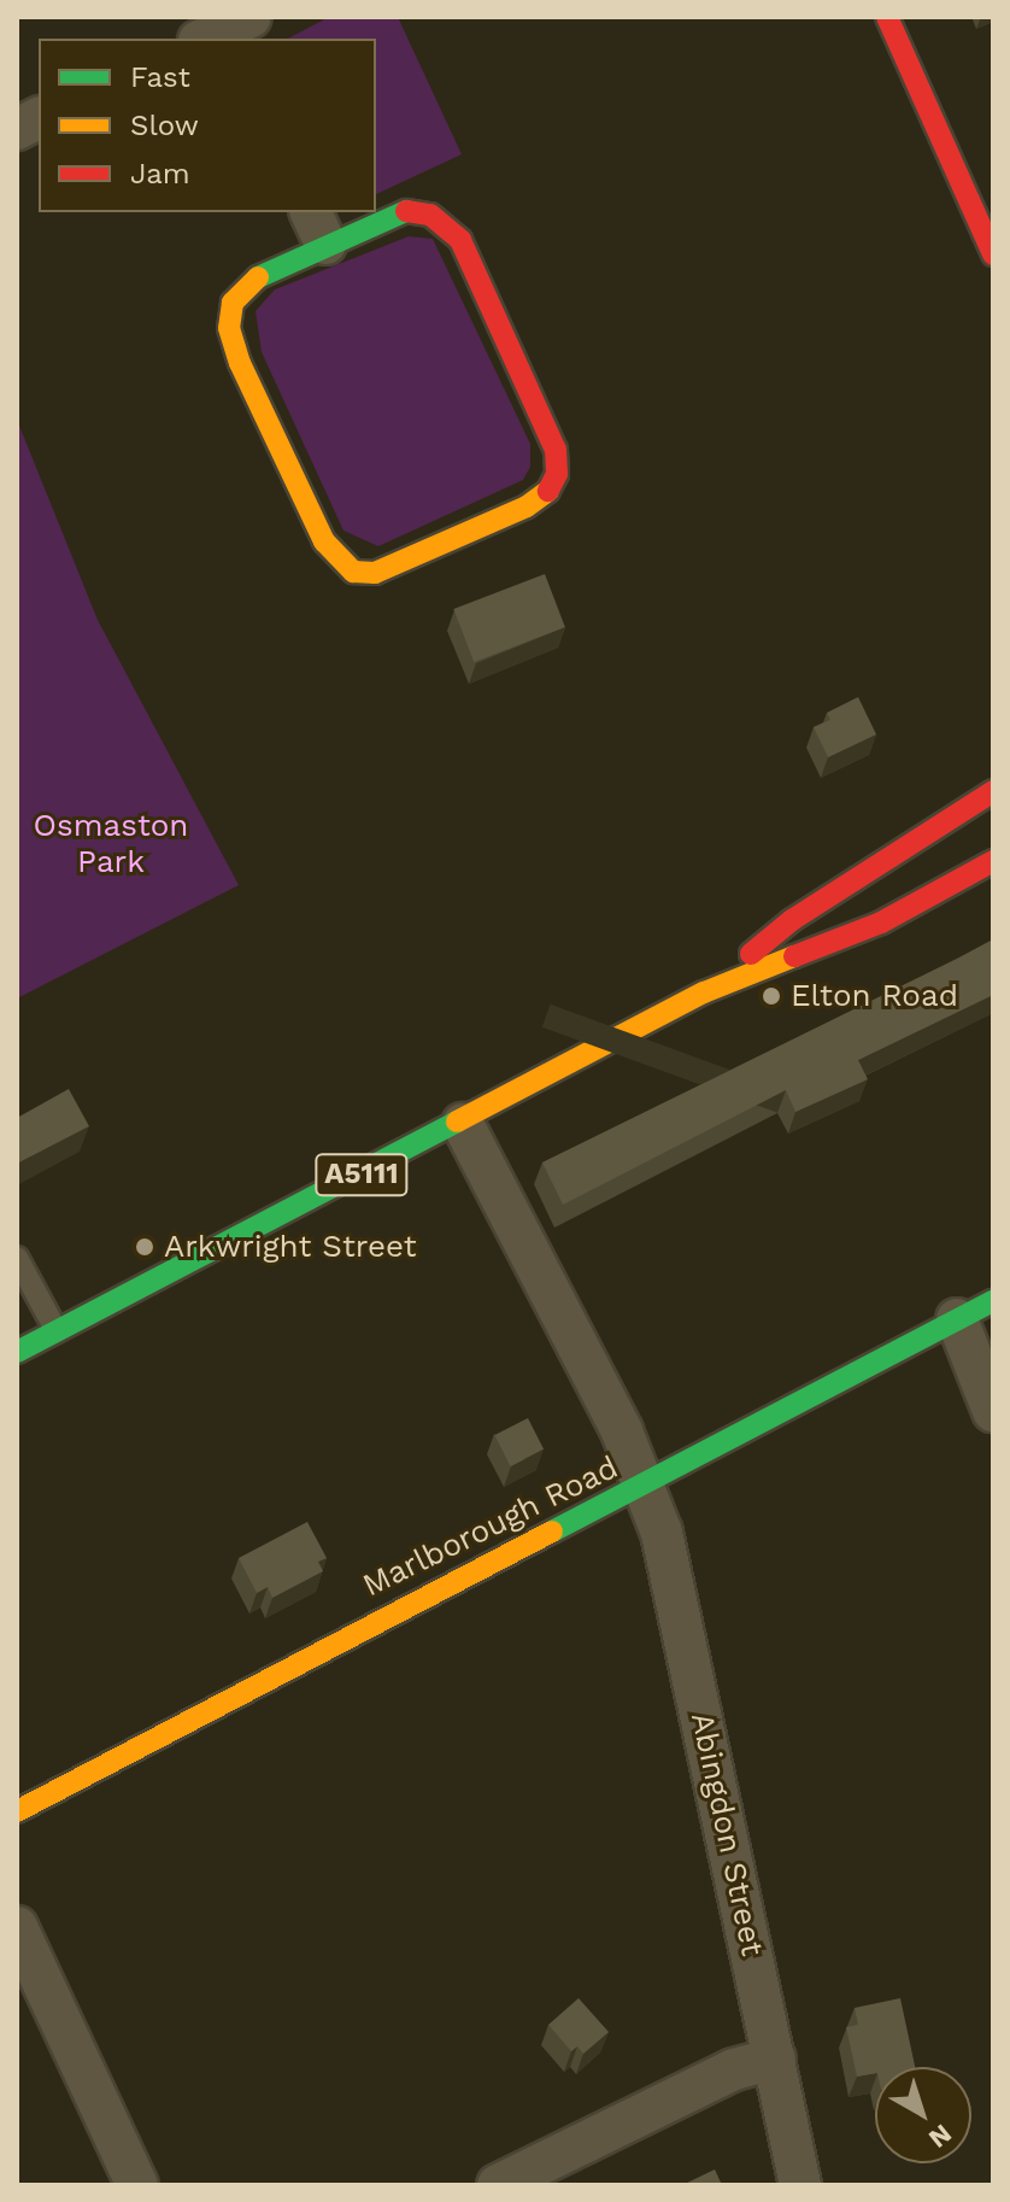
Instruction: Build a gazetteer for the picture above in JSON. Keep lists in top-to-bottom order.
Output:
{
  "streets": {
    "main road": ["A5111", "Marlborough Road"],
    "street": ["Abingdon Street"]
  },
  "crossings": [
    ["A5111", "Abingdon Street"],
    ["Marlborough Road", "Abingdon Street"]
  ],
  "parks": ["Osmaston Park"],
  "places": ["Elton Road", "Arkwright Street"],
  "legend": ["Fast", "Slow", "Jam"],
  "north": "bottom right"
}
